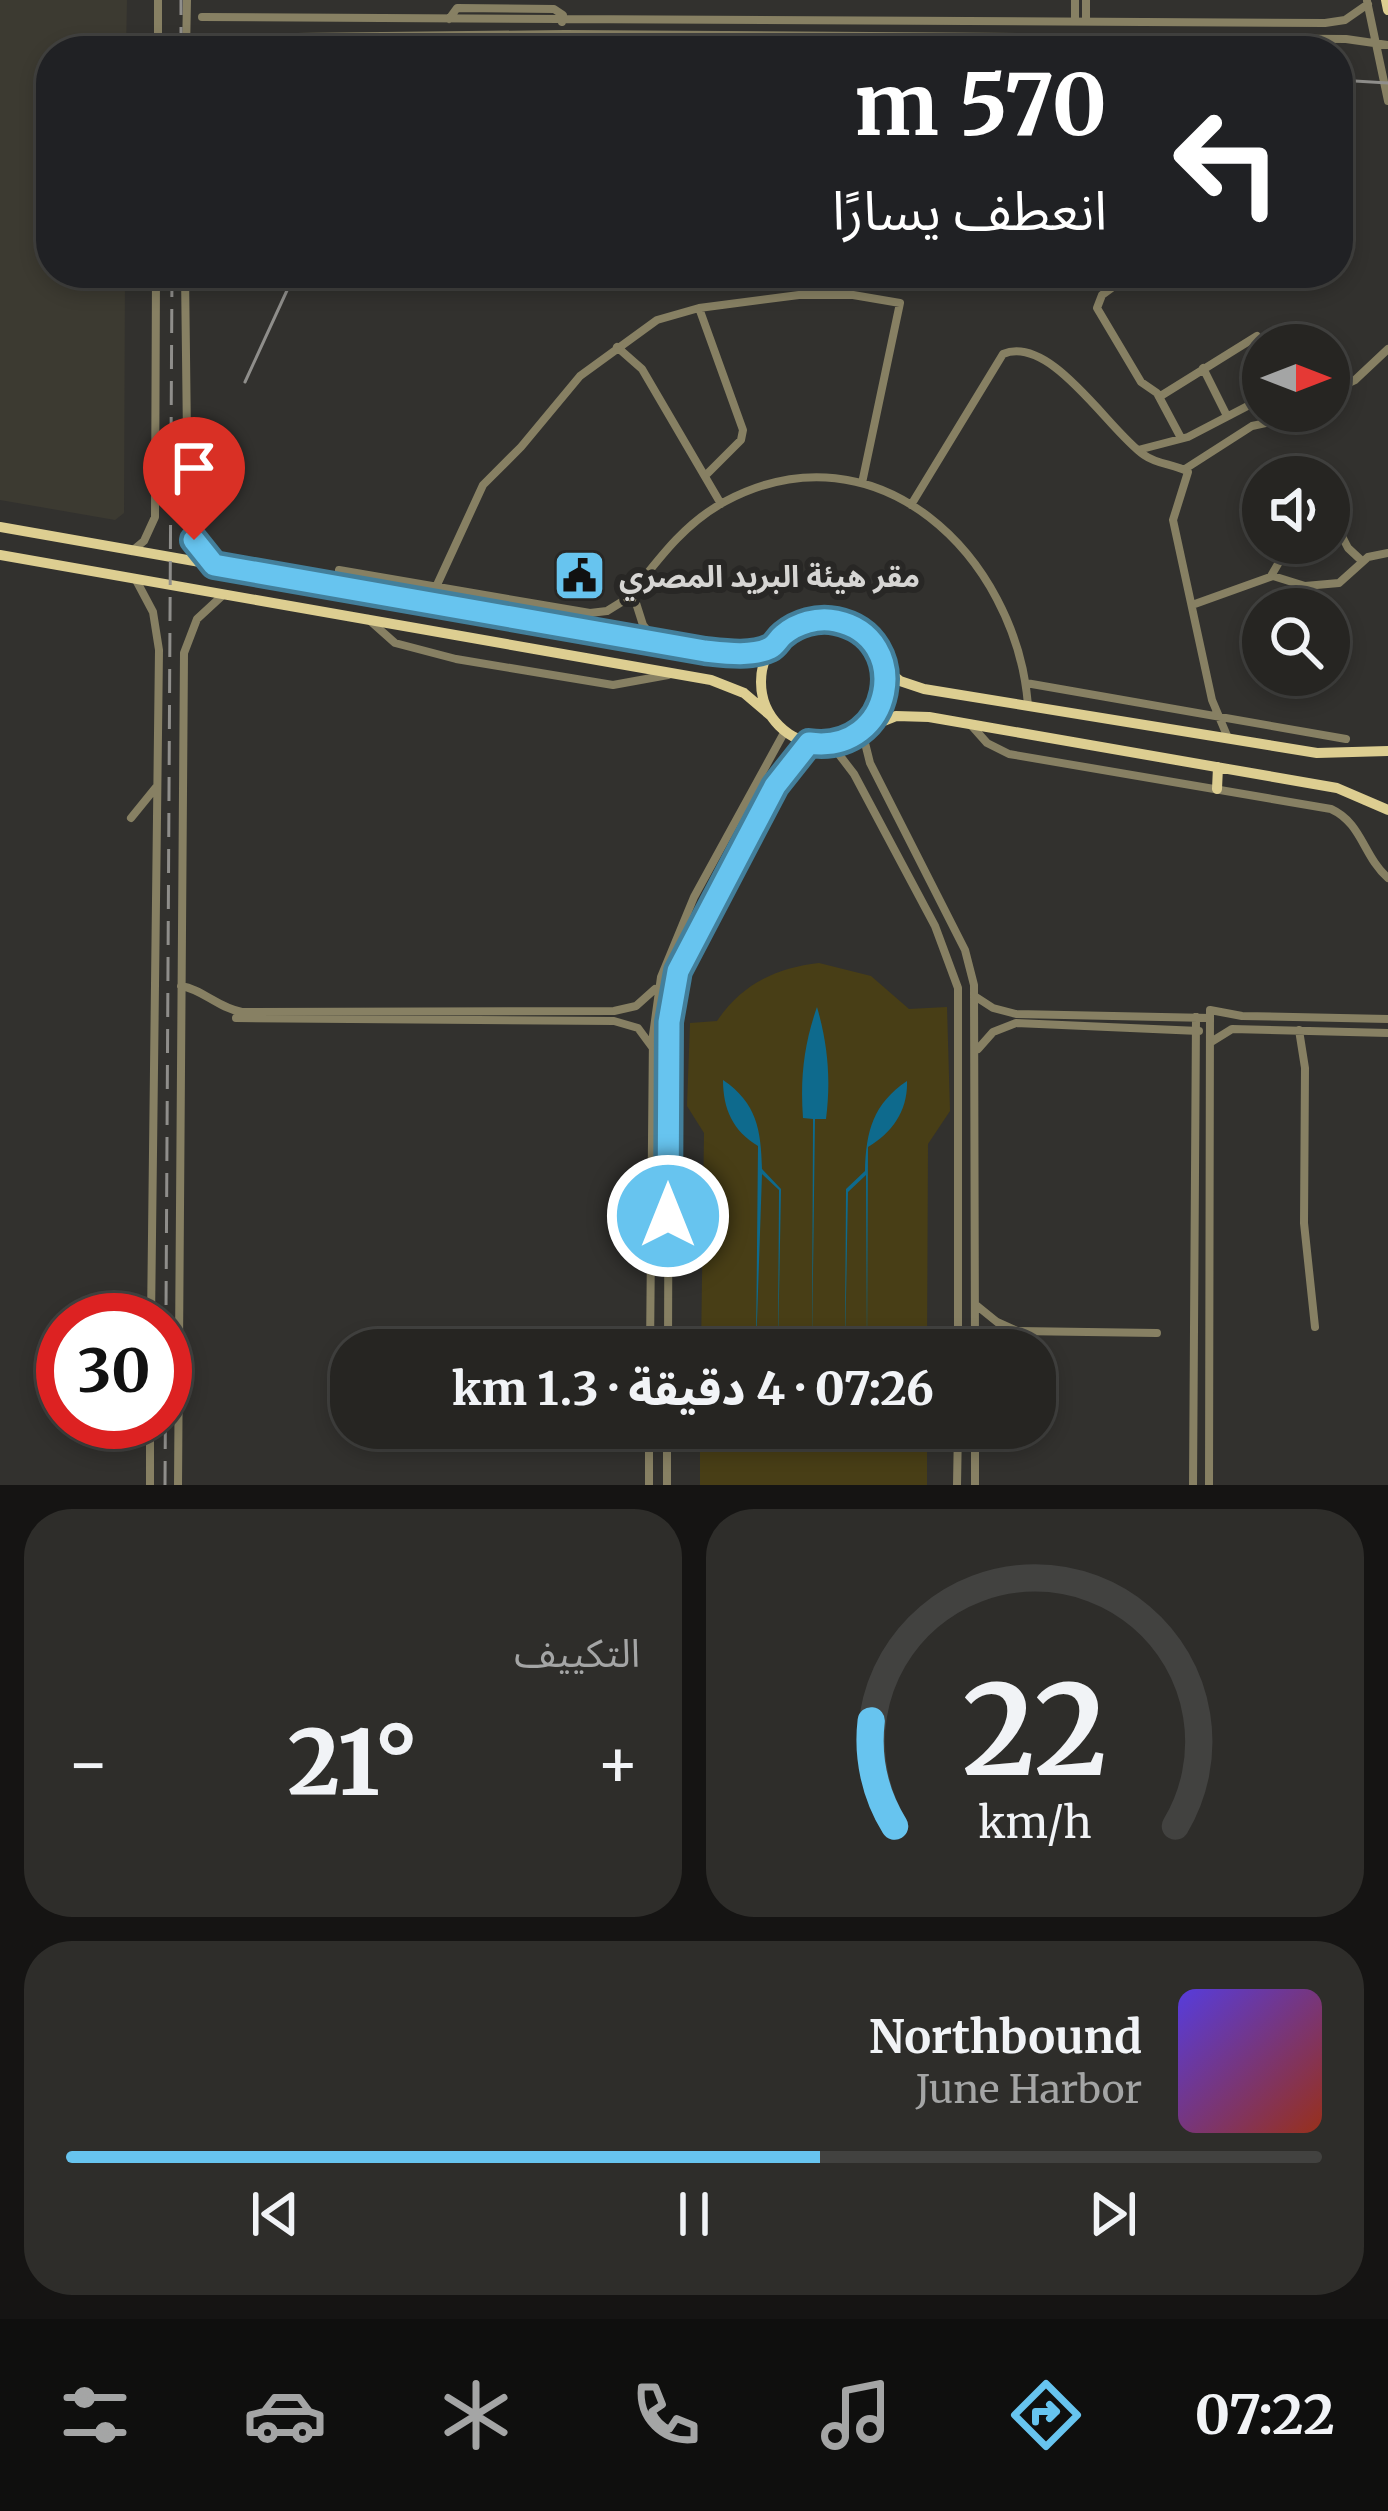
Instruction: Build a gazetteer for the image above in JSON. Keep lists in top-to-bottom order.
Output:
{
  "places": {
    "public building": ["مقر هيئة البريد المصري"]
  },
  "north": "right",
  "page": {
    "turn": ["570 m", "انعطف يسارًا"],
    "limit": "30",
    "trip": "07:26 · 4 دقيقة · 1.3 km",
    "tile": "التكييف",
    "heat": ["−", "21°", "+"],
    "song": ["Northbound", "June Harbor"],
    "tabs": "07:22",
    "gauge": ["22", "km/h"]
  }
}
